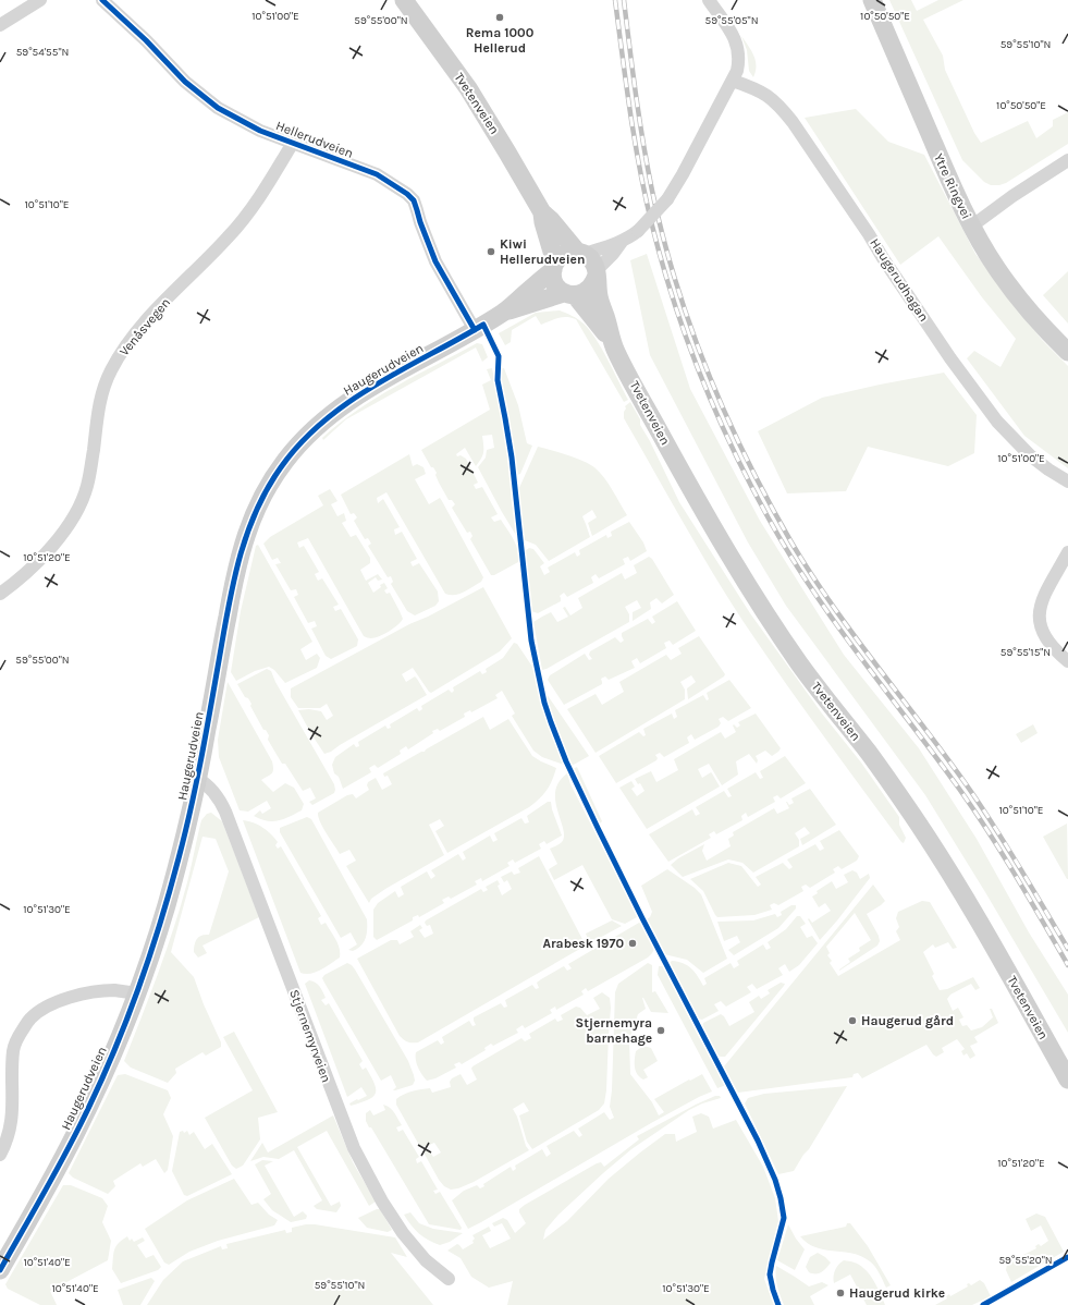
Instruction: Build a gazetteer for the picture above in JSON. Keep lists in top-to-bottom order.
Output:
{
  "streets": {
    "main road": ["Tvetenveien", "Ytre Ringvei", "Haugerudveien"],
    "street": [
      "Hellerudveien",
      "Haugerudhagan",
      "Venåsvegen",
      "Stjernemyrveien"
    ]
  },
  "crossings": [
    ["Tvetenveien", "Haugerudveien"],
    ["Hellerudveien", "Venåsvegen"],
    ["Hellerudveien", "Haugerudveien"],
    ["Haugerudveien", "Stjernemyrveien"]
  ],
  "places": [
    "Rema 1000 Hellerud",
    "Kiwi Hellerudveien",
    "Arabesk 1970",
    "Haugerud gård",
    "Stjernemyra barnehage",
    "Haugerud kirke"
  ],
  "coordinates": [
    "10°51'00\"E",
    "10°50'50\"E",
    "59°55'00\"N",
    "59°55'05\"N",
    "59°55'10\"N",
    "59°54'55\"N",
    "10°51'10\"E",
    "10°51'20\"E",
    "59°55'15\"N",
    "10°51'30\"E",
    "59°55'20\"N",
    "10°51'40\"E"
  ]
}
